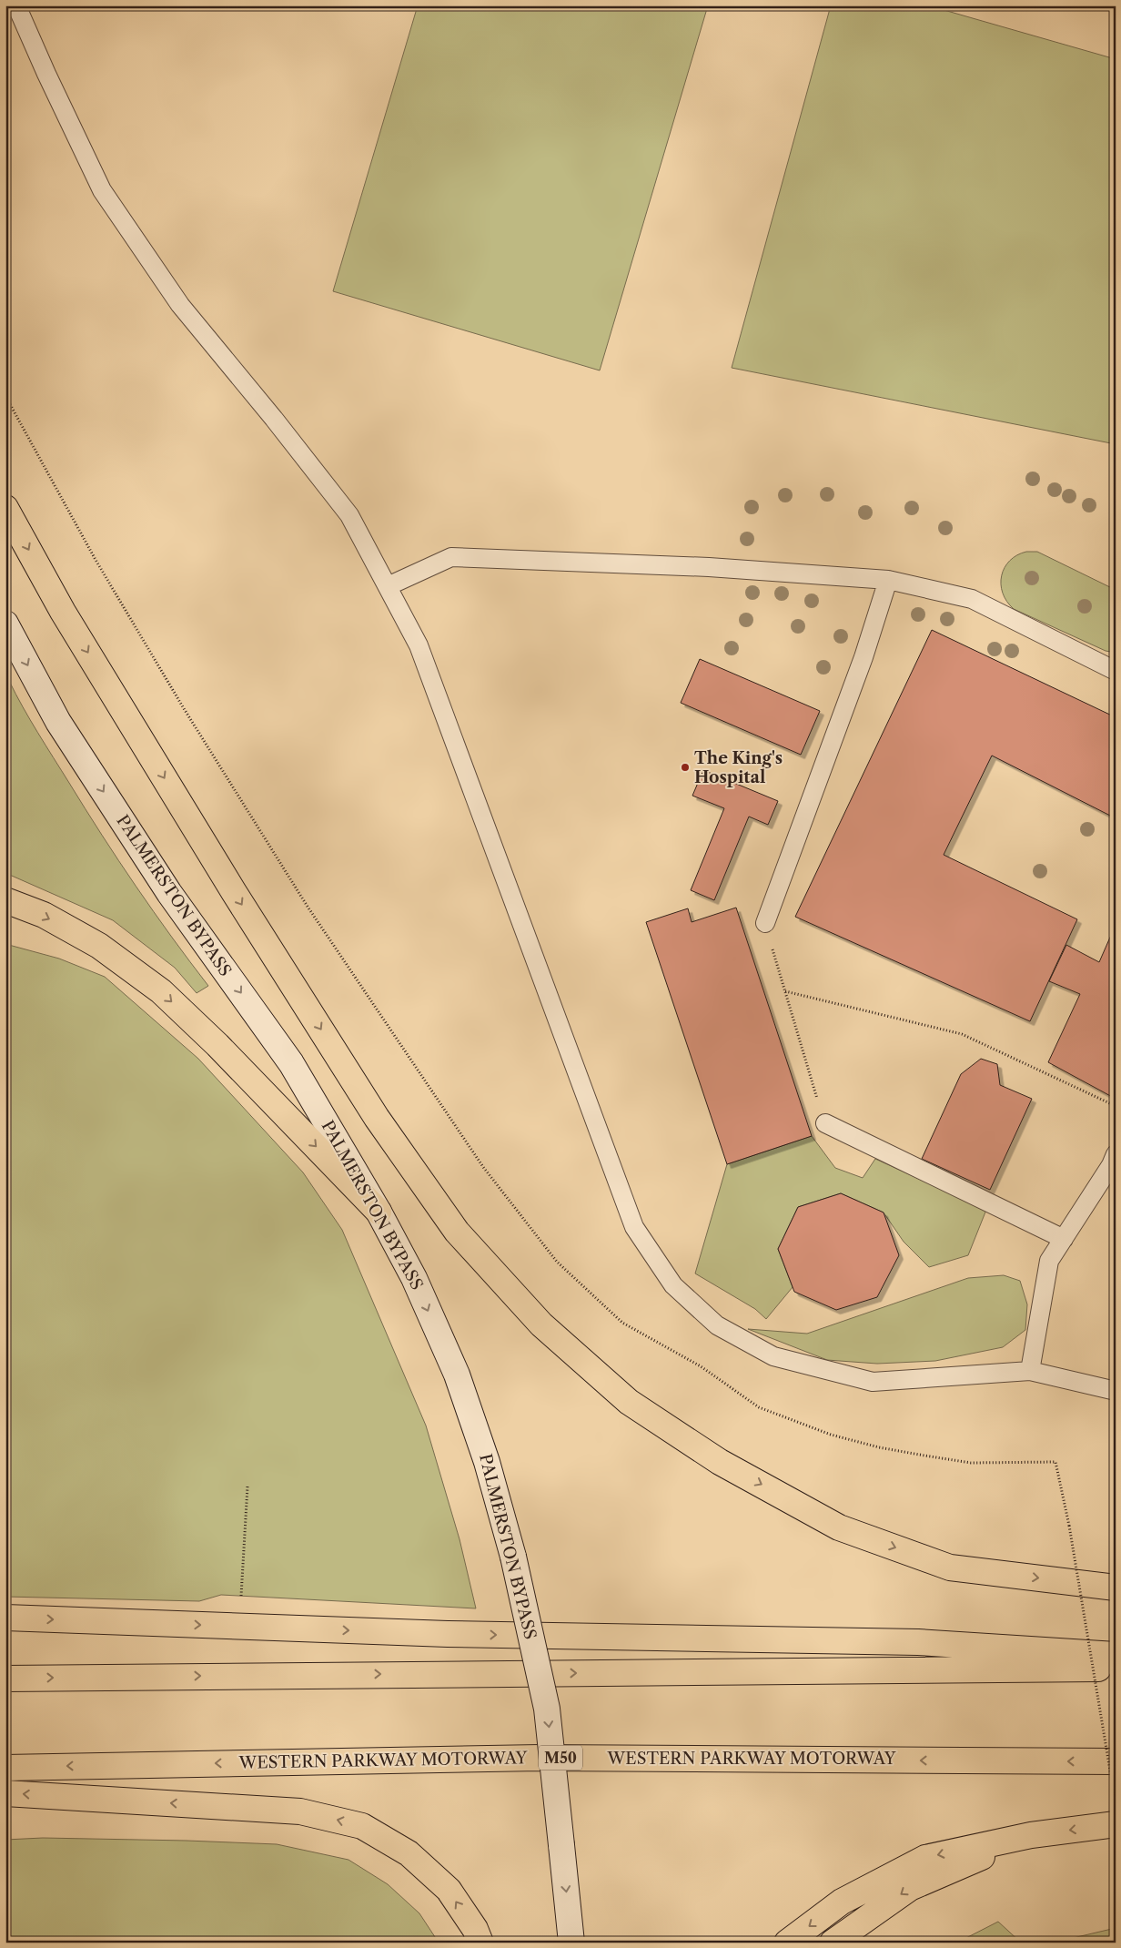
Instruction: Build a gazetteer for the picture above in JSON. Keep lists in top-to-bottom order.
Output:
{
  "streets": {
    "highway": ["M50", "WESTERN PARKWAY MOTORWAY"],
    "main road": ["PALMERSTON BYPASS"]
  },
  "one_way": ["PALMERSTON BYPASS"],
  "places": ["The King's Hospital"]
}
